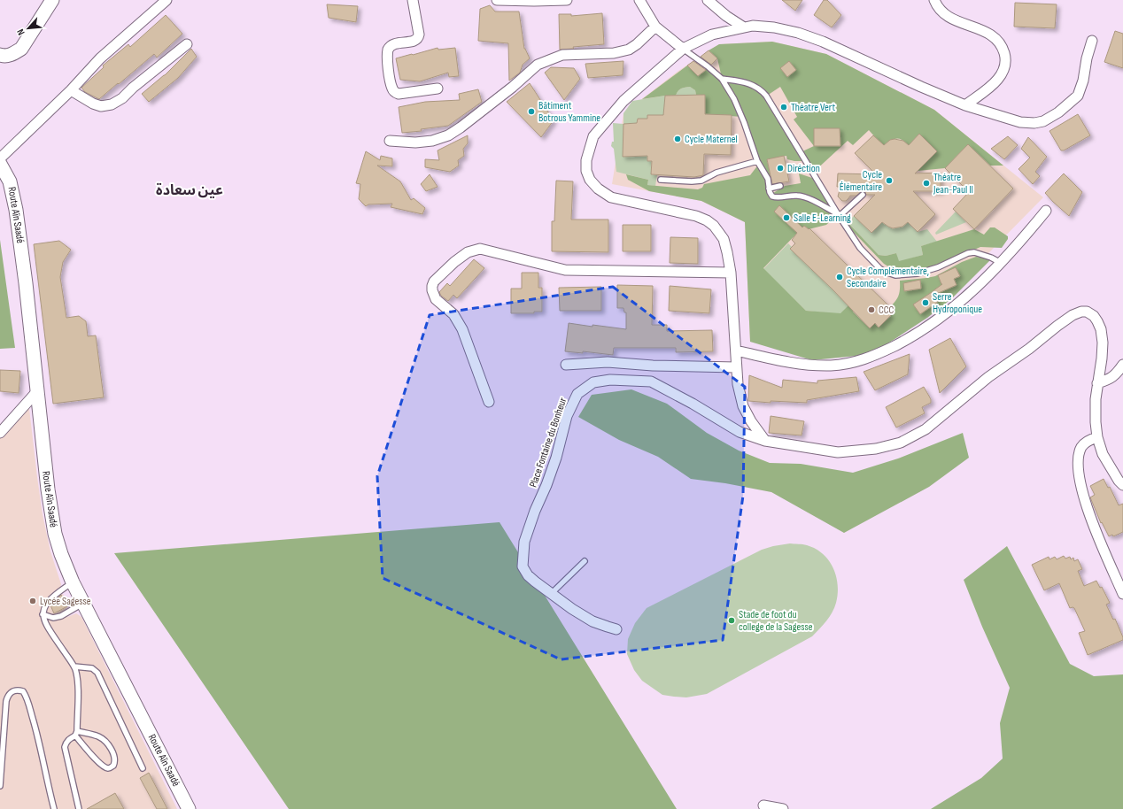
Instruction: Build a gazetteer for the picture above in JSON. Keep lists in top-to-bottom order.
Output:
{
  "streets": {
    "street": ["Route Aïn Saadé", "Place Fontaine du Bonheur"]
  },
  "districts": ["عين سعادة"],
  "places": [
    "Théatre Vert",
    "Bâtiment Botrous Yammine",
    "Cycle Maternel",
    "Diréction",
    "Cycle Élémentaire",
    "Théatre Jean-Paul II",
    "Salle E-Learning",
    "Cycle Complémentaire, Secondaire",
    "Serre Hydroponique",
    "CCC",
    "Lycée Sagesse",
    "Stade de foot du college de la Sagesse"
  ],
  "north": "bottom left"
}
